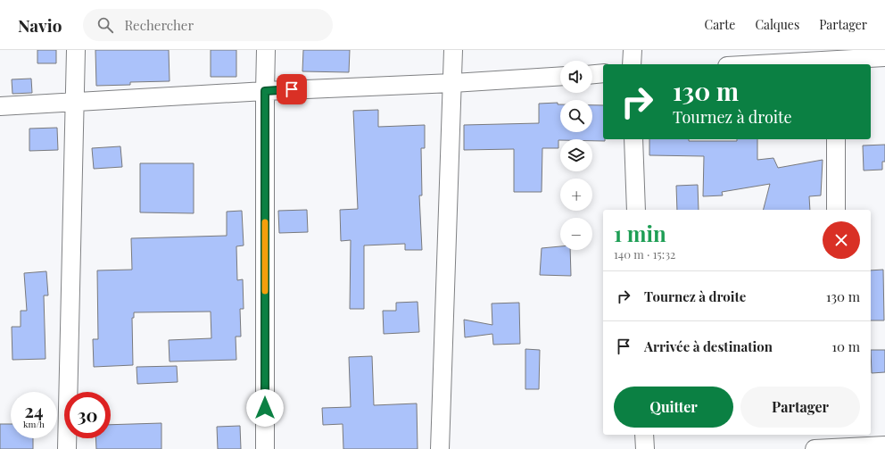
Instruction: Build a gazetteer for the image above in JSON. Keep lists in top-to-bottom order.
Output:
{
  "page": {
    "header": "Navio",
    "search": "Rechercher",
    "nav": ["Carte", "Calques", "Partager"],
    "map_buttons": ["+", "−"],
    "turn": ["130 m", "Tournez à droite"],
    "heading": ["1 min", "140 m · 15:32"],
    "list": [
      {
        "name": "Tournez à droite",
        "value": "130 m"
      },
      {
        "name": "Arrivée à destination",
        "value": "10 m"
      }
    ],
    "buttons": ["Quitter", "Partager"],
    "speed": "24 km/h",
    "limit": "30"
  }
}
